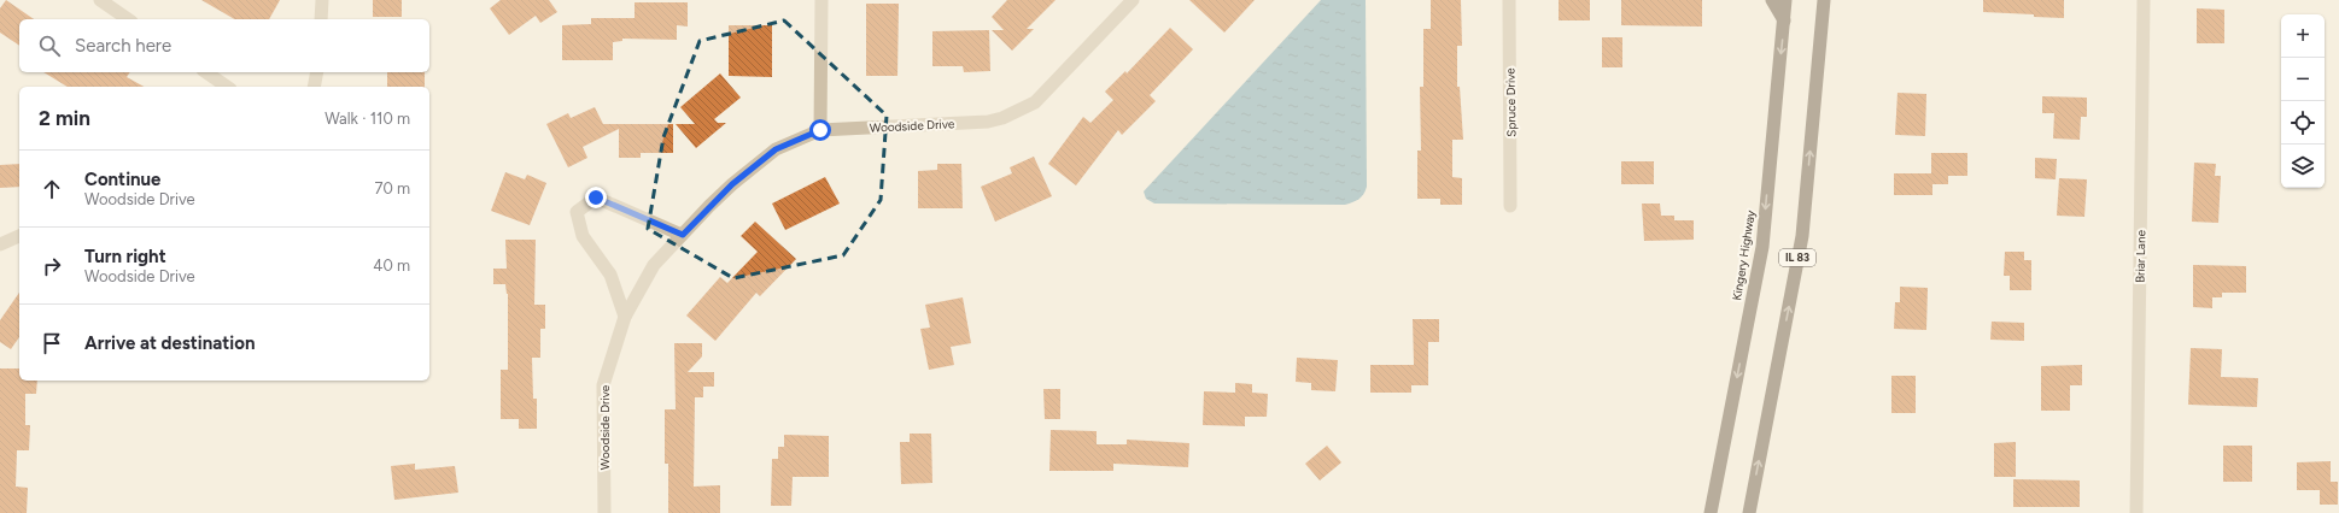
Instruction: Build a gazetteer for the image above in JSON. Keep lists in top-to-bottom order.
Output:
{
  "streets": {
    "highway": ["Kingery Highway", "IL 83"],
    "street": ["Spruce Drive", "Woodside Drive", "Briar Lane"]
  },
  "page": {
    "map_buttons": ["+", "−"],
    "search": "Search here",
    "heading": ["2 min", "Walk · 110 m"],
    "list": [
      ["Continue", "Woodside Drive", "70 m"],
      ["Turn right", "Woodside Drive", "40 m"],
      "Arrive at destination"
    ]
  }
}
